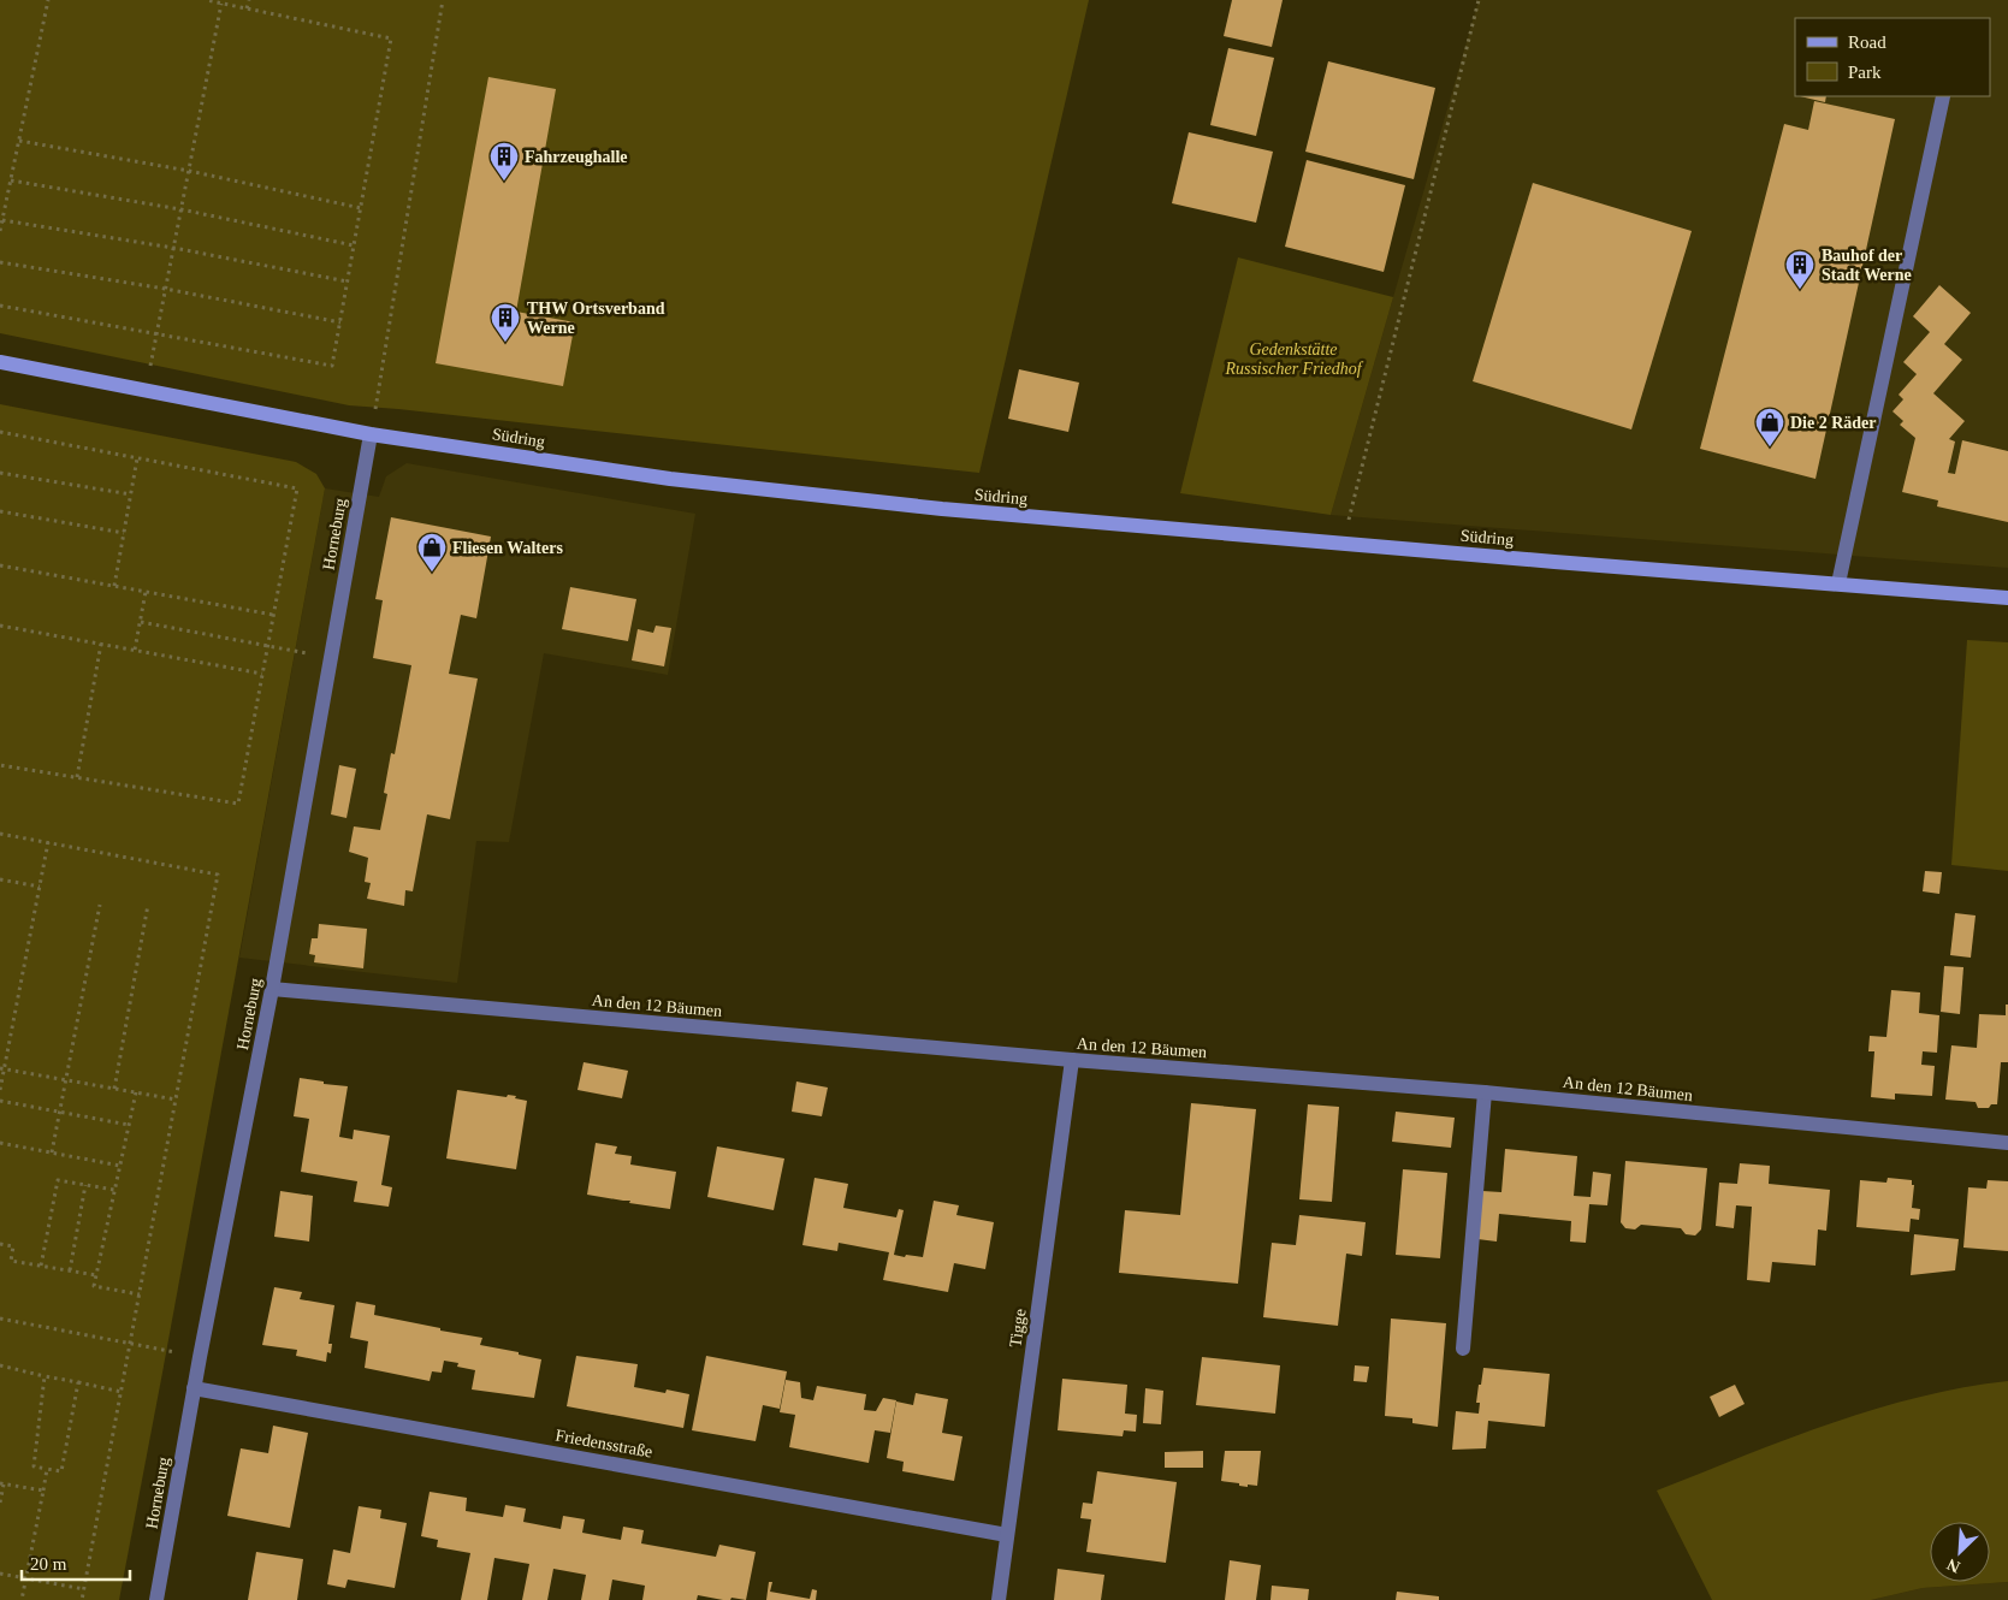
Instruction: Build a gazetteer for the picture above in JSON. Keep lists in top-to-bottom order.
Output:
{
  "streets": {
    "street": [
      "Südring",
      "Horneburg",
      "An den 12 Bäumen",
      "Tigge",
      "Friedensstraße"
    ]
  },
  "crossings": [
    ["Südring", "Horneburg"],
    ["Horneburg", "An den 12 Bäumen"],
    ["Horneburg", "Friedensstraße"],
    ["An den 12 Bäumen", "Tigge"],
    ["Tigge", "Friedensstraße"]
  ],
  "parks": ["Gedenkstätte Russischer Friedhof"],
  "places": {
    "building": ["Fahrzeughalle", "Bauhof der Stadt Werne", "THW Ortsverband Werne"],
    "shop": ["Die 2 Räder", "Fliesen Walters"]
  },
  "legend": ["Road", "Park"],
  "scale_bar": "20 m",
  "north": "bottom left"
}
